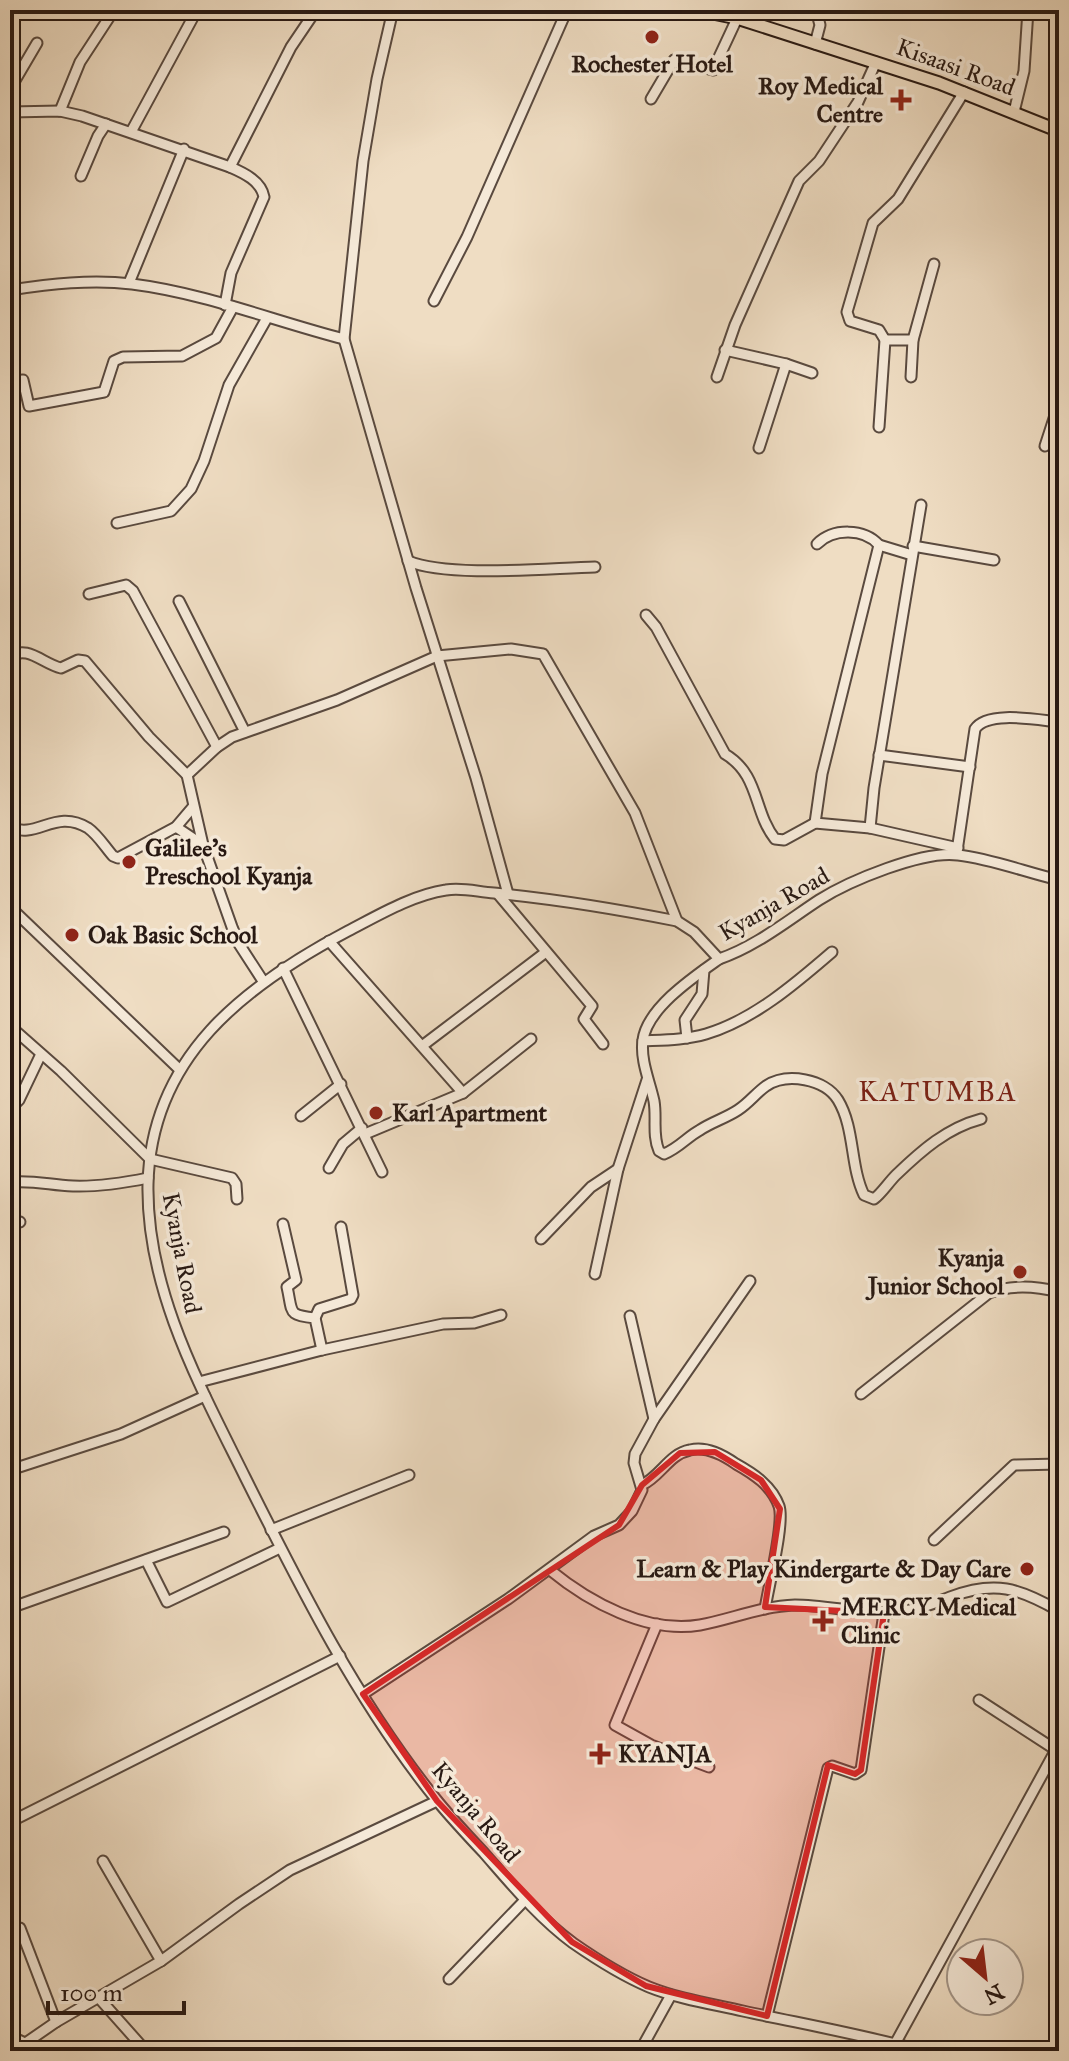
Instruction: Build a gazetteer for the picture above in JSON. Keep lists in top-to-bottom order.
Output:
{
  "streets": {
    "main road": ["Kisaasi Road"],
    "street": ["Kyanja Road"]
  },
  "districts": ["KATUMBA"],
  "places": {
    "other": [
      "Rochester Hotel",
      "Galilee's Preschool Kyanja",
      "Oak Basic School",
      "Karl Apartment",
      "Kyanja Junior School",
      "Learn & Play Kindergarte & Day Care"
    ],
    "health": ["Roy Medical Centre", "MERCY Medical Clinic", "KYANJA"]
  },
  "scale_bar": "100 m",
  "north": "bottom right"
}
